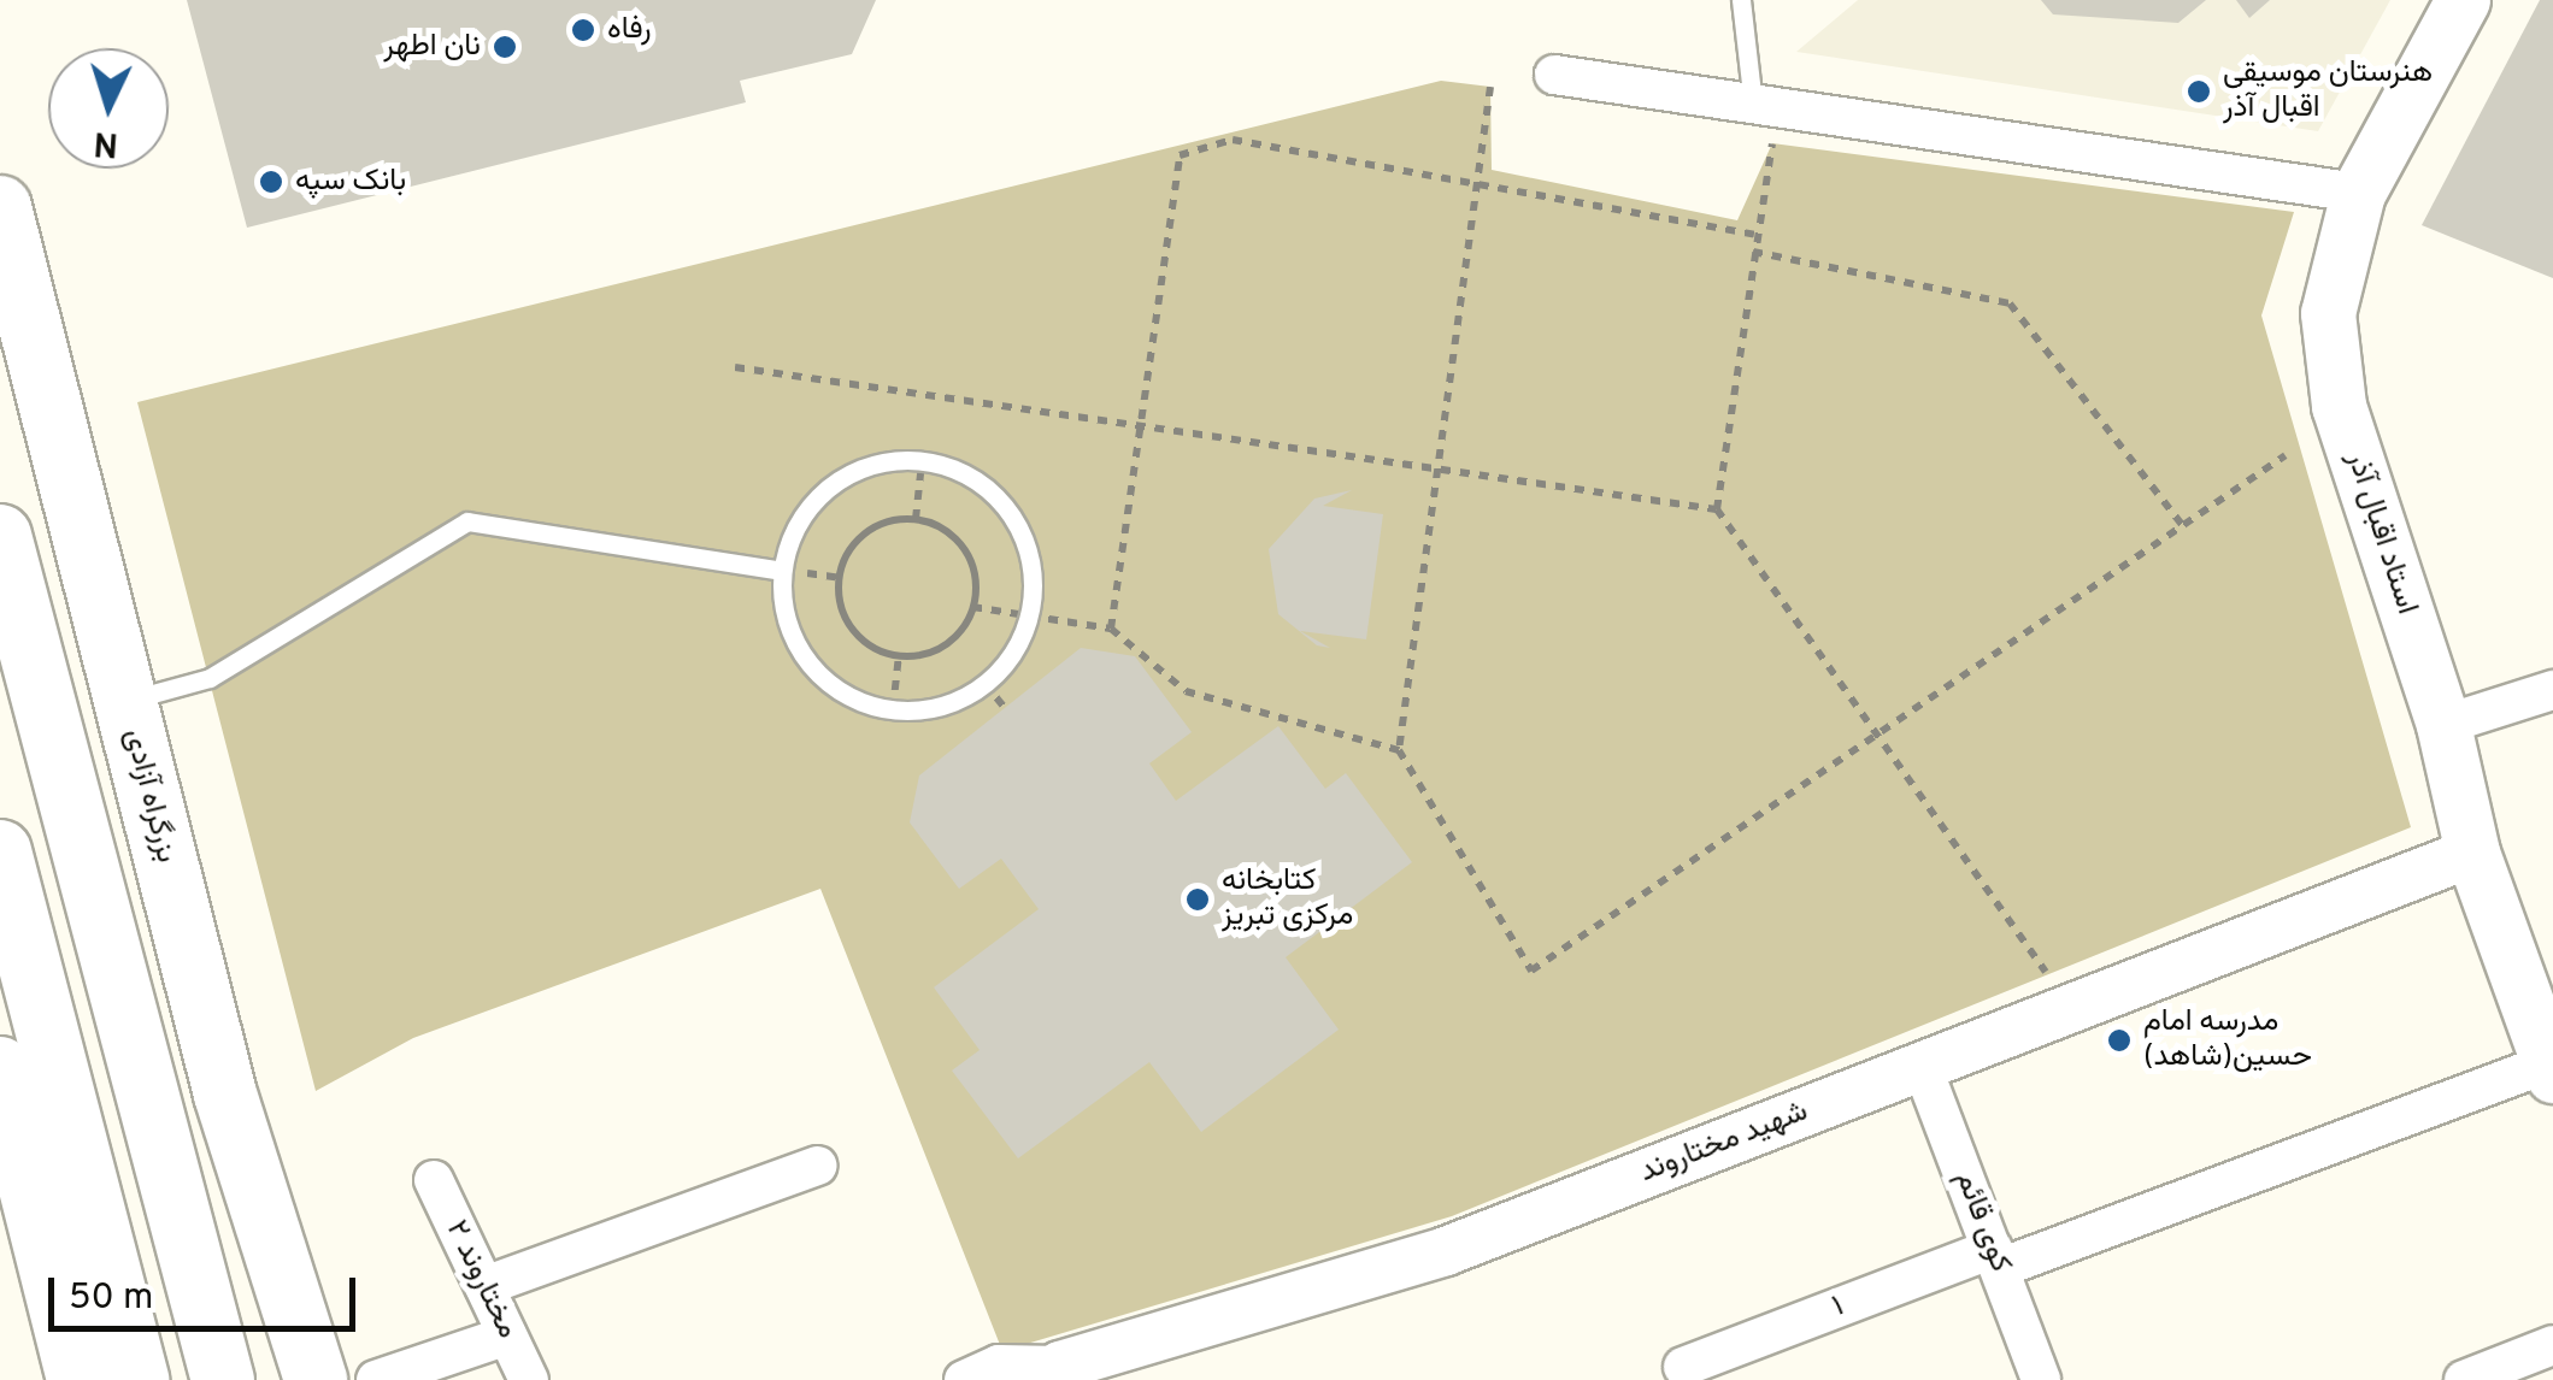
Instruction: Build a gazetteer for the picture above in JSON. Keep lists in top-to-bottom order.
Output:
{
  "streets": {
    "highway": ["بزرگراه آزادی"],
    "main road": ["استاد اقبال آذر"],
    "street": [
      "شهید مختاروند",
      "کوی قائم",
      "مختاروند ۲",
      "۱"
    ]
  },
  "crossings": [
    ["استاد اقبال آذر", "شهید مختاروند"],
    ["استاد اقبال آذر", "۱"],
    ["شهید مختاروند", "کوی قائم"],
    ["کوی قائم", "۱"]
  ],
  "places": [
    "رفاه",
    "نان اطهر",
    "هنرستان موسیقی اقبال آذر",
    "بانک سپه",
    "کتابخانه مرکزى تبریز",
    "مدرسه امام حسین(شاهد)"
  ],
  "scale_bar": "50 m",
  "north": "bottom"
}
